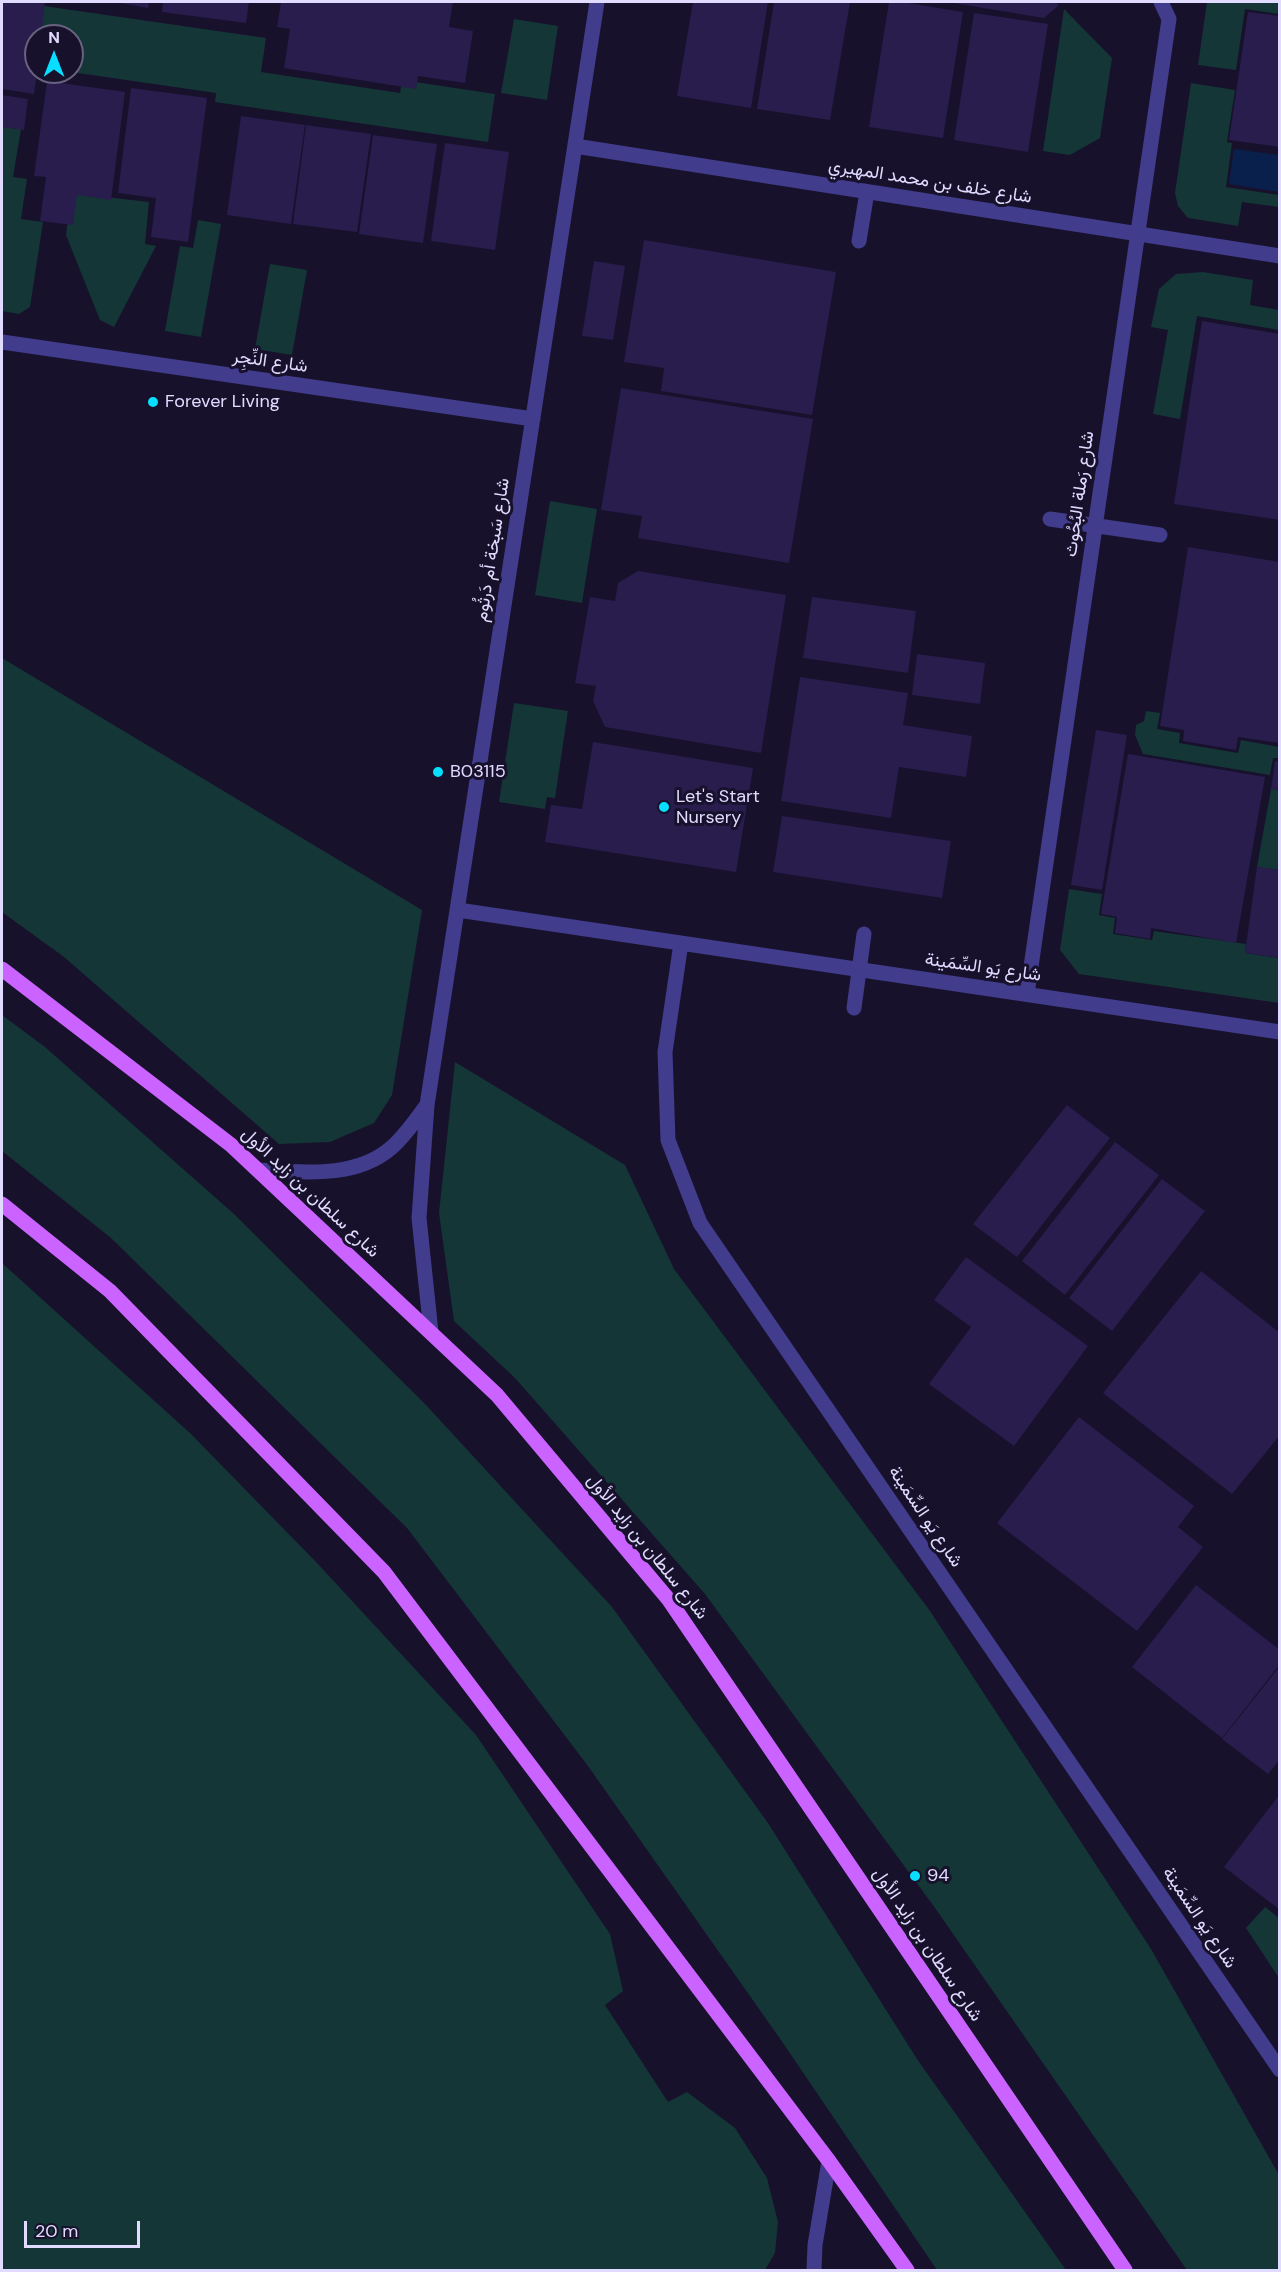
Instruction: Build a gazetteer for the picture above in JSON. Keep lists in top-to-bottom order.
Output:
{
  "streets": {
    "main road": ["شارع سلطان بن زايد الأول"],
    "street": [
      "شارع خلف بن محمد المهيري",
      "شارع النِّجِر",
      "شارع رَملة البُحُوث",
      "شارع سَبخة أم دَرثُوم",
      "شارع يَو السِّمَينة"
    ]
  },
  "crossings": [
    ["شارع خلف بن محمد المهيري", "شارع رَملة البُحُوث"],
    ["شارع خلف بن محمد المهيري", "شارع سَبخة أم دَرثُوم"],
    ["شارع النِّجِر", "شارع سَبخة أم دَرثُوم"],
    ["شارع رَملة البُحُوث", "شارع يَو السِّمَينة"],
    ["شارع سَبخة أم دَرثُوم", "شارع يَو السِّمَينة"],
    ["شارع سَبخة أم دَرثُوم", "شارع سلطان بن زايد الأول"]
  ],
  "places": [
    "Forever Living",
    "B03115",
    "Let's Start Nursery",
    "94"
  ],
  "scale_bar": "20 m",
  "north": "top"
}
